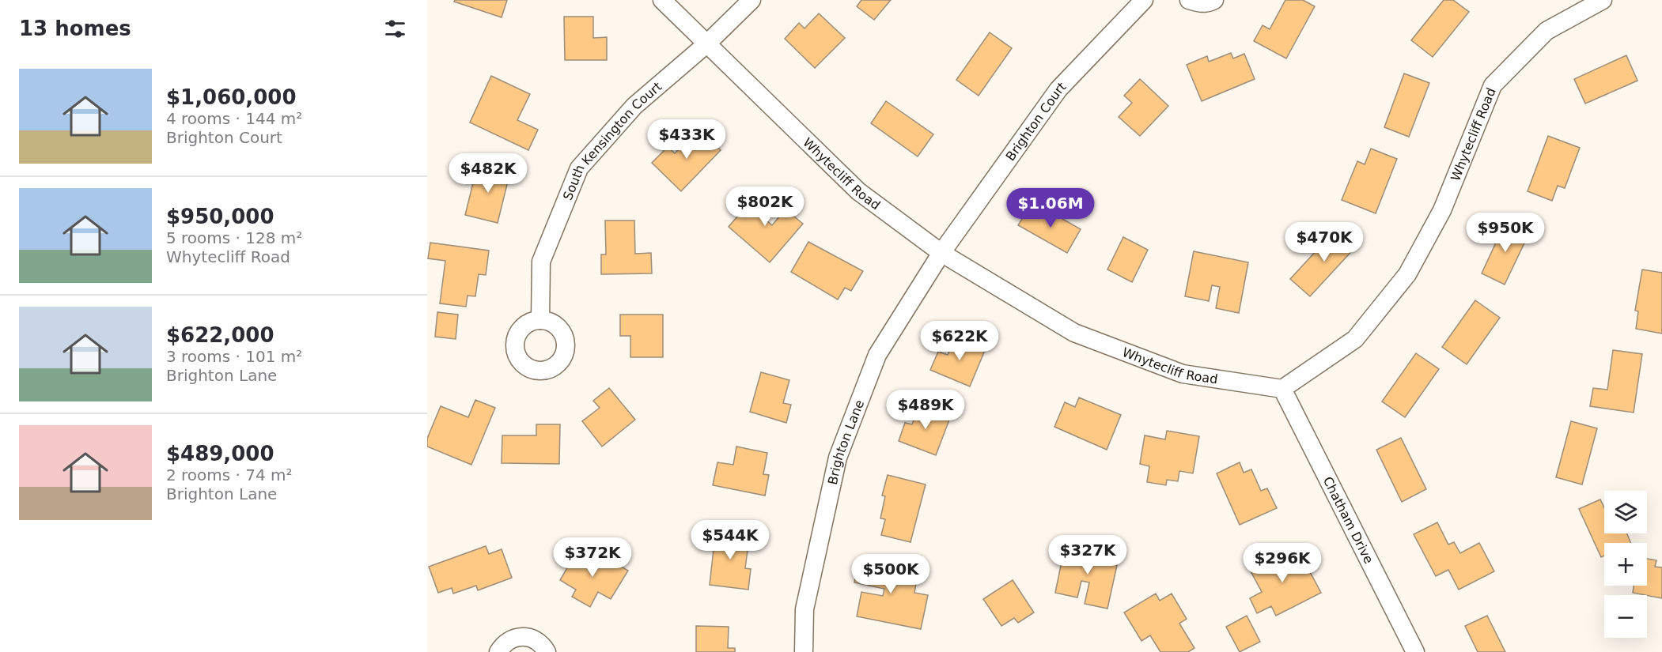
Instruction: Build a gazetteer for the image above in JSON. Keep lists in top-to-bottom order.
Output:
{
  "streets": {
    "street": [
      "Brighton Court",
      "Whytecliff Road",
      "South Kensington Court",
      "Brighton Lane",
      "Chatham Drive"
    ]
  },
  "crossings": [
    ["Brighton Court", "Whytecliff Road"],
    ["Brighton Court", "Brighton Lane"],
    ["Whytecliff Road", "South Kensington Court"],
    ["Whytecliff Road", "Brighton Lane"],
    ["Whytecliff Road", "Chatham Drive"]
  ],
  "page": {
    "heading": "13 homes",
    "list": [
      {
        "name": "$1,060,000",
        "note": "4 rooms · 144 m² · Brighton Court"
      },
      {
        "name": "$950,000",
        "note": "5 rooms · 128 m² · Whytecliff Road"
      },
      {
        "name": "$622,000",
        "note": "3 rooms · 101 m² · Brighton Lane"
      },
      {
        "name": "$489,000",
        "note": "2 rooms · 74 m² · Brighton Lane"
      }
    ],
    "price": [
      "$433K",
      "$482K",
      "$802K",
      "$1.06M",
      "$950K",
      "$470K",
      "$622K",
      "$489K",
      "$544K",
      "$327K",
      "$372K",
      "$296K",
      "$500K"
    ],
    "map_buttons": ["+", "−"]
  }
}
